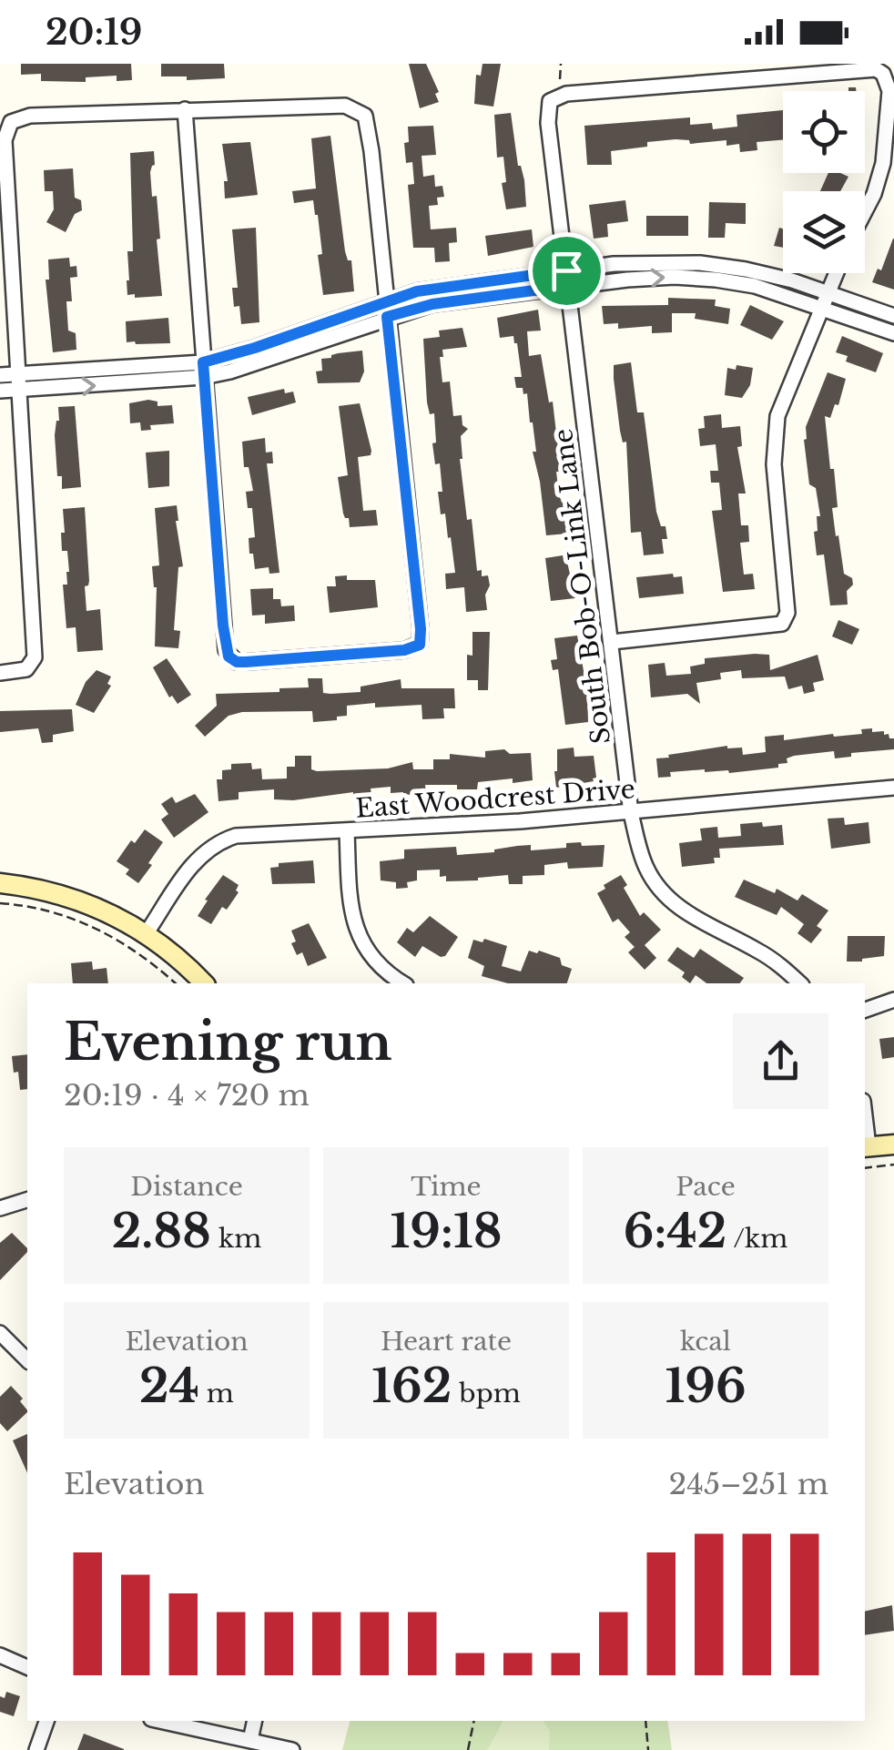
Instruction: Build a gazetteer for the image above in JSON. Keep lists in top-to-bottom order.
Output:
{
  "streets": {
    "street": ["South Bob-O-Link Lane", "East Woodcrest Drive"]
  },
  "crossings": [
    ["South Bob-O-Link Lane", "East Woodcrest Drive"]
  ],
  "page": {
    "status": "20:19",
    "heading": ["Evening run", "20:19 · 4 × 720 m"],
    "stats": [
      ["Distance", "2.88 km"],
      ["Time", "19:18"],
      ["Pace", "6:42 /km"],
      ["Elevation", "24 m"],
      ["Heart rate", "162 bpm"],
      ["kcal", "196"]
    ],
    "chart": ["Elevation", "245–251 m"]
  }
}
